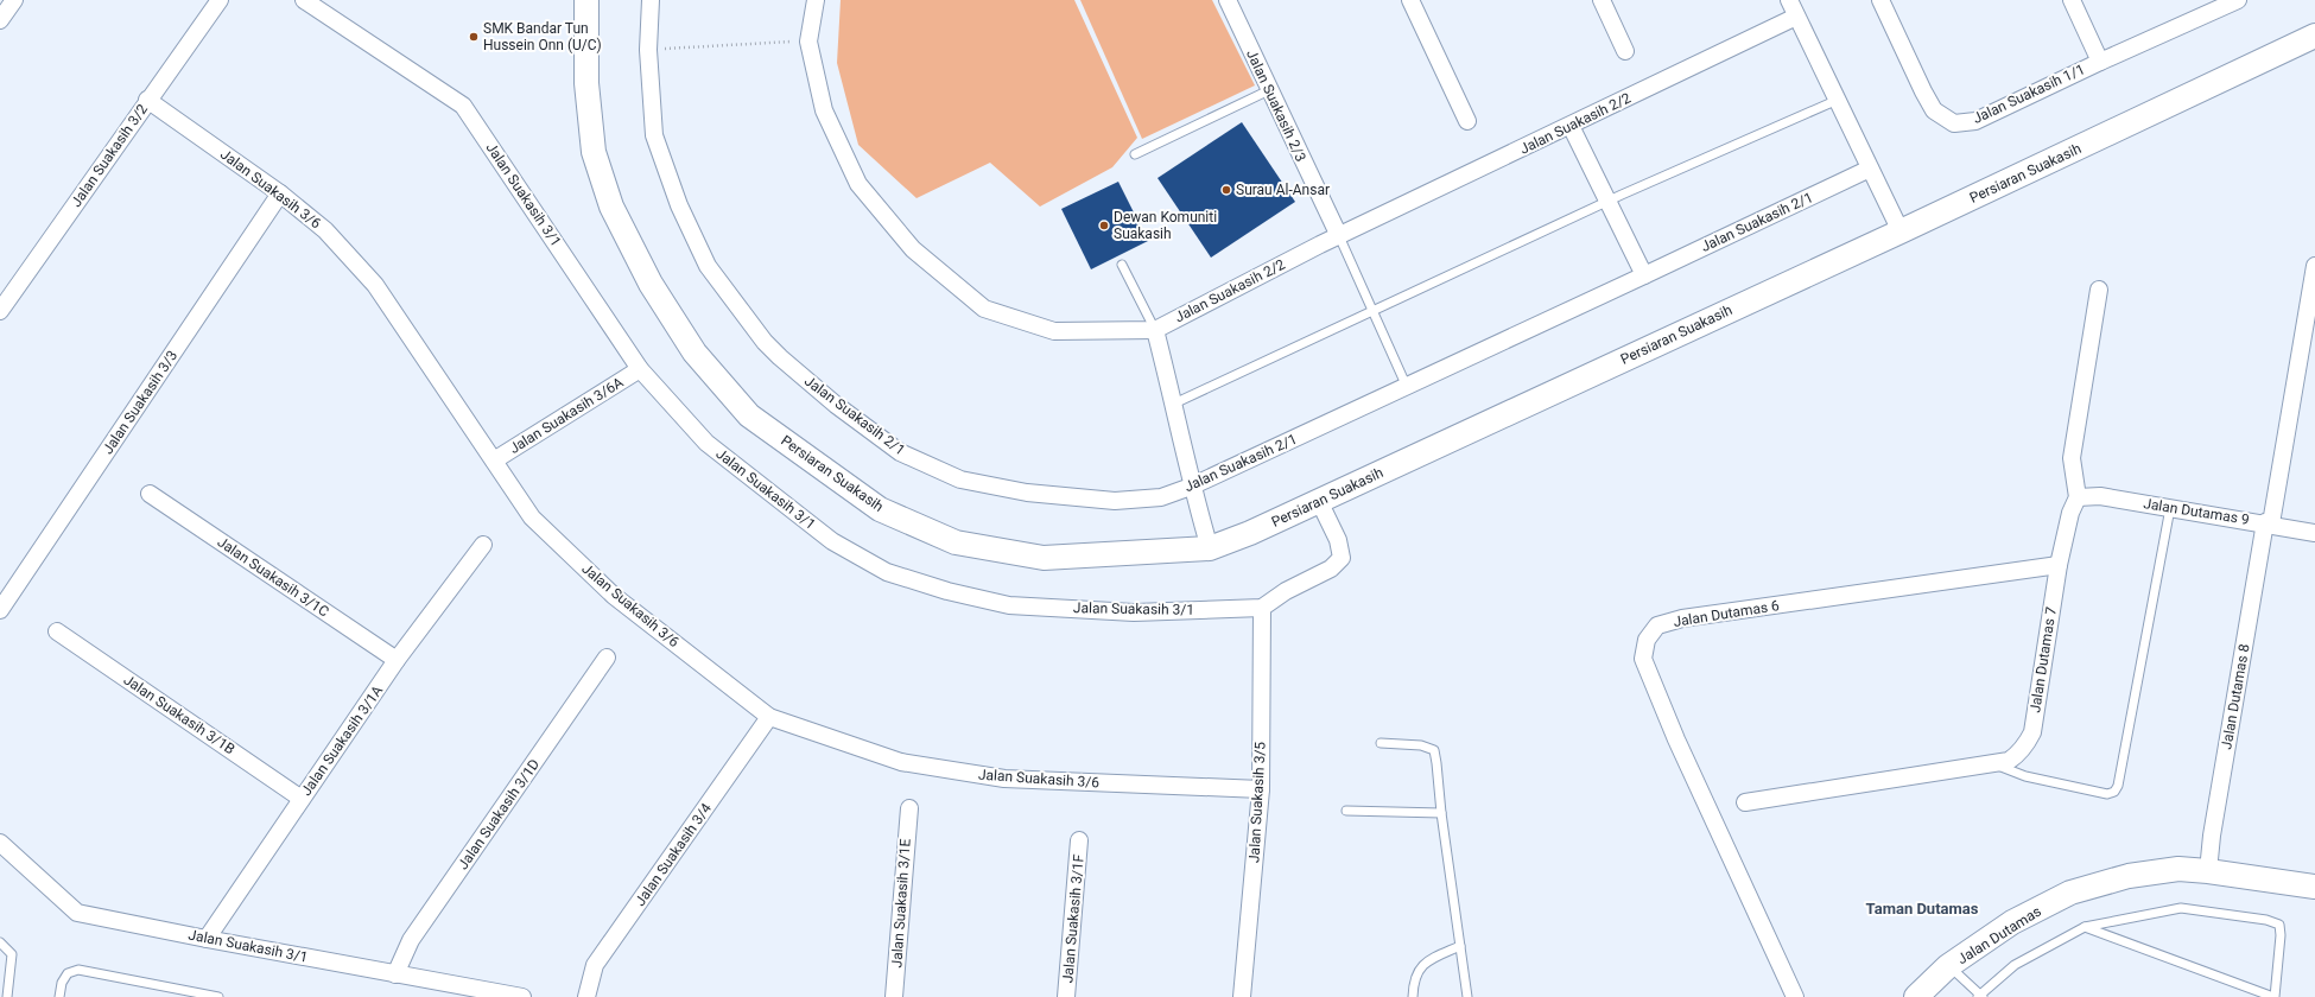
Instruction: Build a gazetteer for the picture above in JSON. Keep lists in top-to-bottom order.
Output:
{
  "streets": {
    "street": [
      "Jalan Suakasih 1/1",
      "Jalan Suakasih 2/3",
      "Jalan Suakasih 2/2",
      "Jalan Suakasih 3/2",
      "Persiaran Suakasih",
      "Jalan Suakasih 3/6",
      "Jalan Suakasih 3/1",
      "Jalan Suakasih 2/1",
      "Jalan Suakasih 3/3",
      "Jalan Suakasih 3/6A",
      "Jalan Dutamas 9",
      "Jalan Suakasih 3/1C",
      "Jalan Dutamas 6",
      "Jalan Dutamas 7",
      "Jalan Dutamas 8",
      "Jalan Suakasih 3/1B",
      "Jalan Suakasih 3/1A",
      "Jalan Suakasih 3/5",
      "Jalan Suakasih 3/1D",
      "Jalan Suakasih 3/4",
      "Jalan Suakasih 3/1E",
      "Jalan Suakasih 3/1F",
      "Jalan Dutamas"
    ]
  },
  "crossings": [
    ["Jalan Suakasih 2/3", "Jalan Suakasih 2/2"],
    ["Jalan Suakasih 3/2", "Jalan Suakasih 3/6"],
    ["Jalan Suakasih 3/6", "Jalan Suakasih 3/3"],
    ["Jalan Suakasih 3/6", "Jalan Suakasih 3/6A"],
    ["Jalan Suakasih 3/6", "Jalan Suakasih 3/5"],
    ["Jalan Suakasih 3/6", "Jalan Suakasih 3/4"],
    ["Jalan Suakasih 3/1", "Jalan Suakasih 3/6A"],
    ["Jalan Suakasih 3/1", "Jalan Suakasih 3/1A"],
    ["Jalan Suakasih 3/1", "Jalan Suakasih 3/5"],
    ["Jalan Suakasih 3/1", "Jalan Suakasih 3/1D"],
    ["Jalan Dutamas 9", "Jalan Dutamas 7"],
    ["Jalan Dutamas 9", "Jalan Dutamas 8"],
    ["Jalan Suakasih 3/1C", "Jalan Suakasih 3/1A"],
    ["Jalan Dutamas 6", "Jalan Dutamas 7"],
    ["Jalan Dutamas 8", "Jalan Dutamas"],
    ["Jalan Suakasih 3/1B", "Jalan Suakasih 3/1A"]
  ],
  "districts": ["Taman Dutamas"],
  "places": ["SMK Bandar Tun Hussein Onn (U/C)", "Surau Al-Ansar", "Dewan Komuniti Suakasih"]
}
